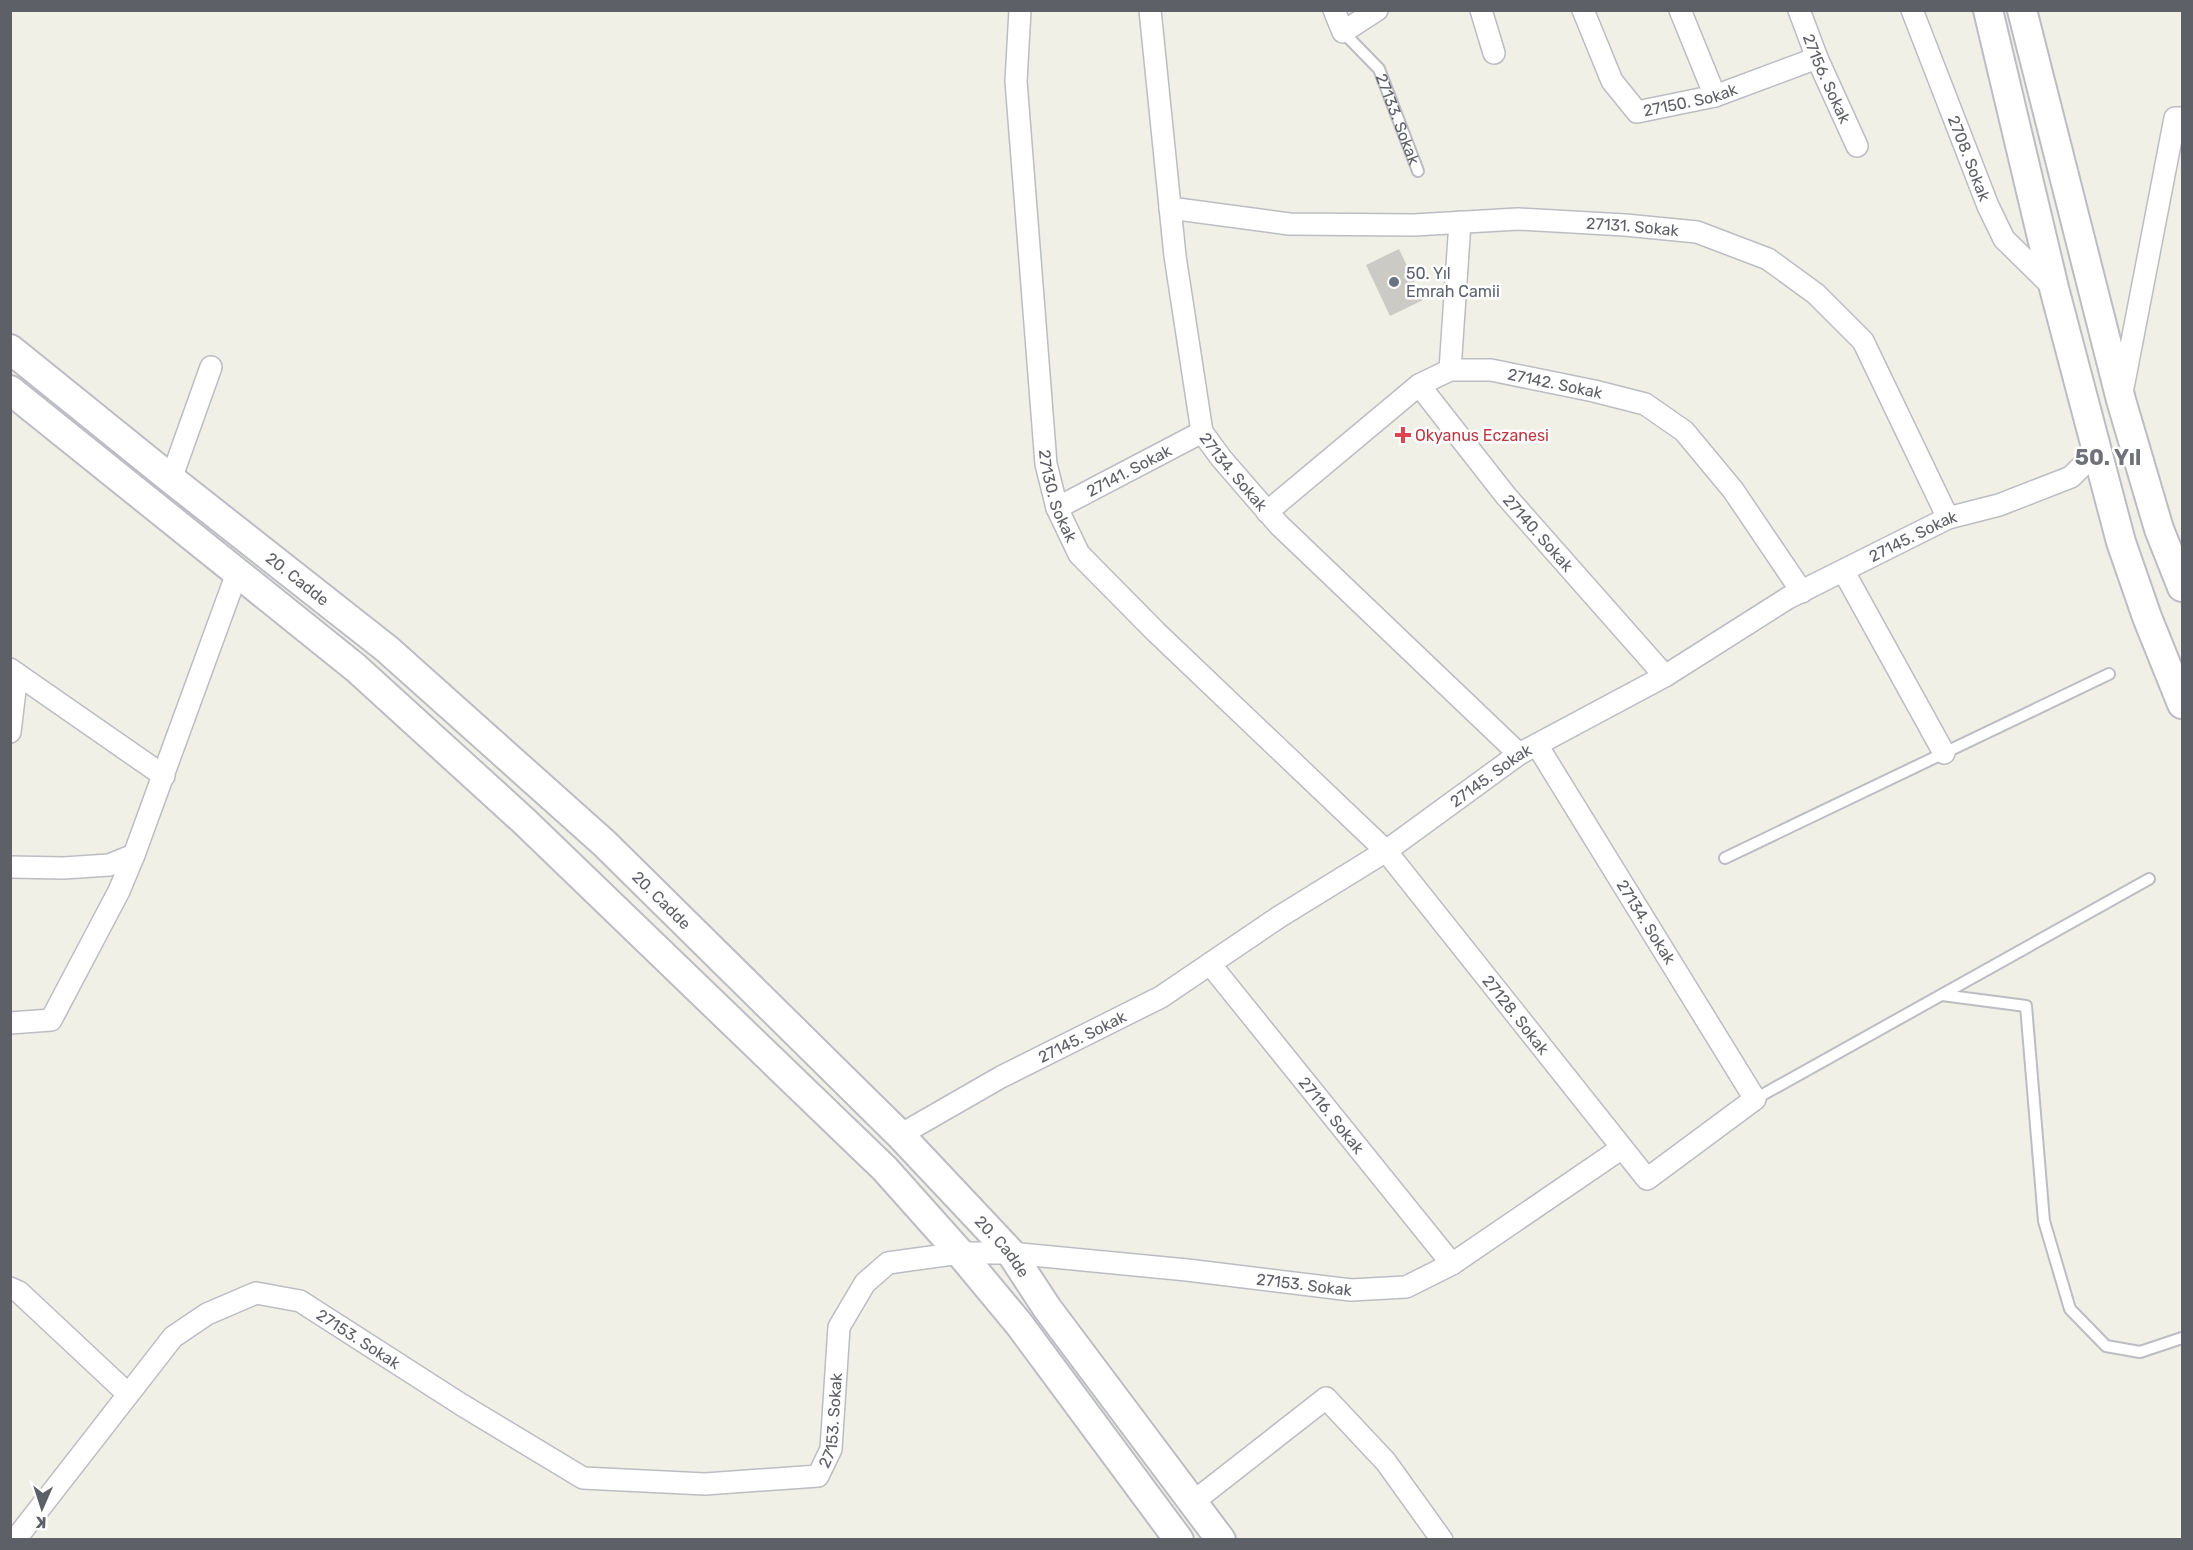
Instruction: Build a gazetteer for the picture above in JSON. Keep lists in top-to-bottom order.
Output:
{
  "streets": {
    "main road": ["20. Cadde"],
    "street": [
      "27156. Sokak",
      "27150. Sokak",
      "27133. Sokak",
      "2708. Sokak",
      "27131. Sokak",
      "27142. Sokak",
      "27141. Sokak",
      "27134. Sokak",
      "27130. Sokak",
      "27140. Sokak",
      "27145. Sokak",
      "27128. Sokak",
      "27116. Sokak",
      "27153. Sokak"
    ]
  },
  "crossings": [
    ["27156. Sokak", "27150. Sokak"],
    ["27131. Sokak", "27134. Sokak"],
    ["27131. Sokak", "27145. Sokak"],
    ["27142. Sokak", "27134. Sokak"],
    ["27142. Sokak", "27140. Sokak"],
    ["27142. Sokak", "27145. Sokak"],
    ["27141. Sokak", "27134. Sokak"],
    ["27141. Sokak", "27130. Sokak"],
    ["27134. Sokak", "27145. Sokak"],
    ["27134. Sokak", "27128. Sokak"],
    ["27130. Sokak", "27145. Sokak"],
    ["27130. Sokak", "27128. Sokak"],
    ["27140. Sokak", "27145. Sokak"],
    ["27145. Sokak", "20. Cadde"],
    ["27145. Sokak", "27128. Sokak"],
    ["27145. Sokak", "27116. Sokak"],
    ["20. Cadde", "27153. Sokak"],
    ["27128. Sokak", "27153. Sokak"],
    ["27116. Sokak", "27153. Sokak"]
  ],
  "districts": ["50. Yıl"],
  "places": {
    "other": ["50. Yıl Emrah Camii"],
    "health": ["Okyanus Eczanesi"]
  },
  "north": "bottom"
}
